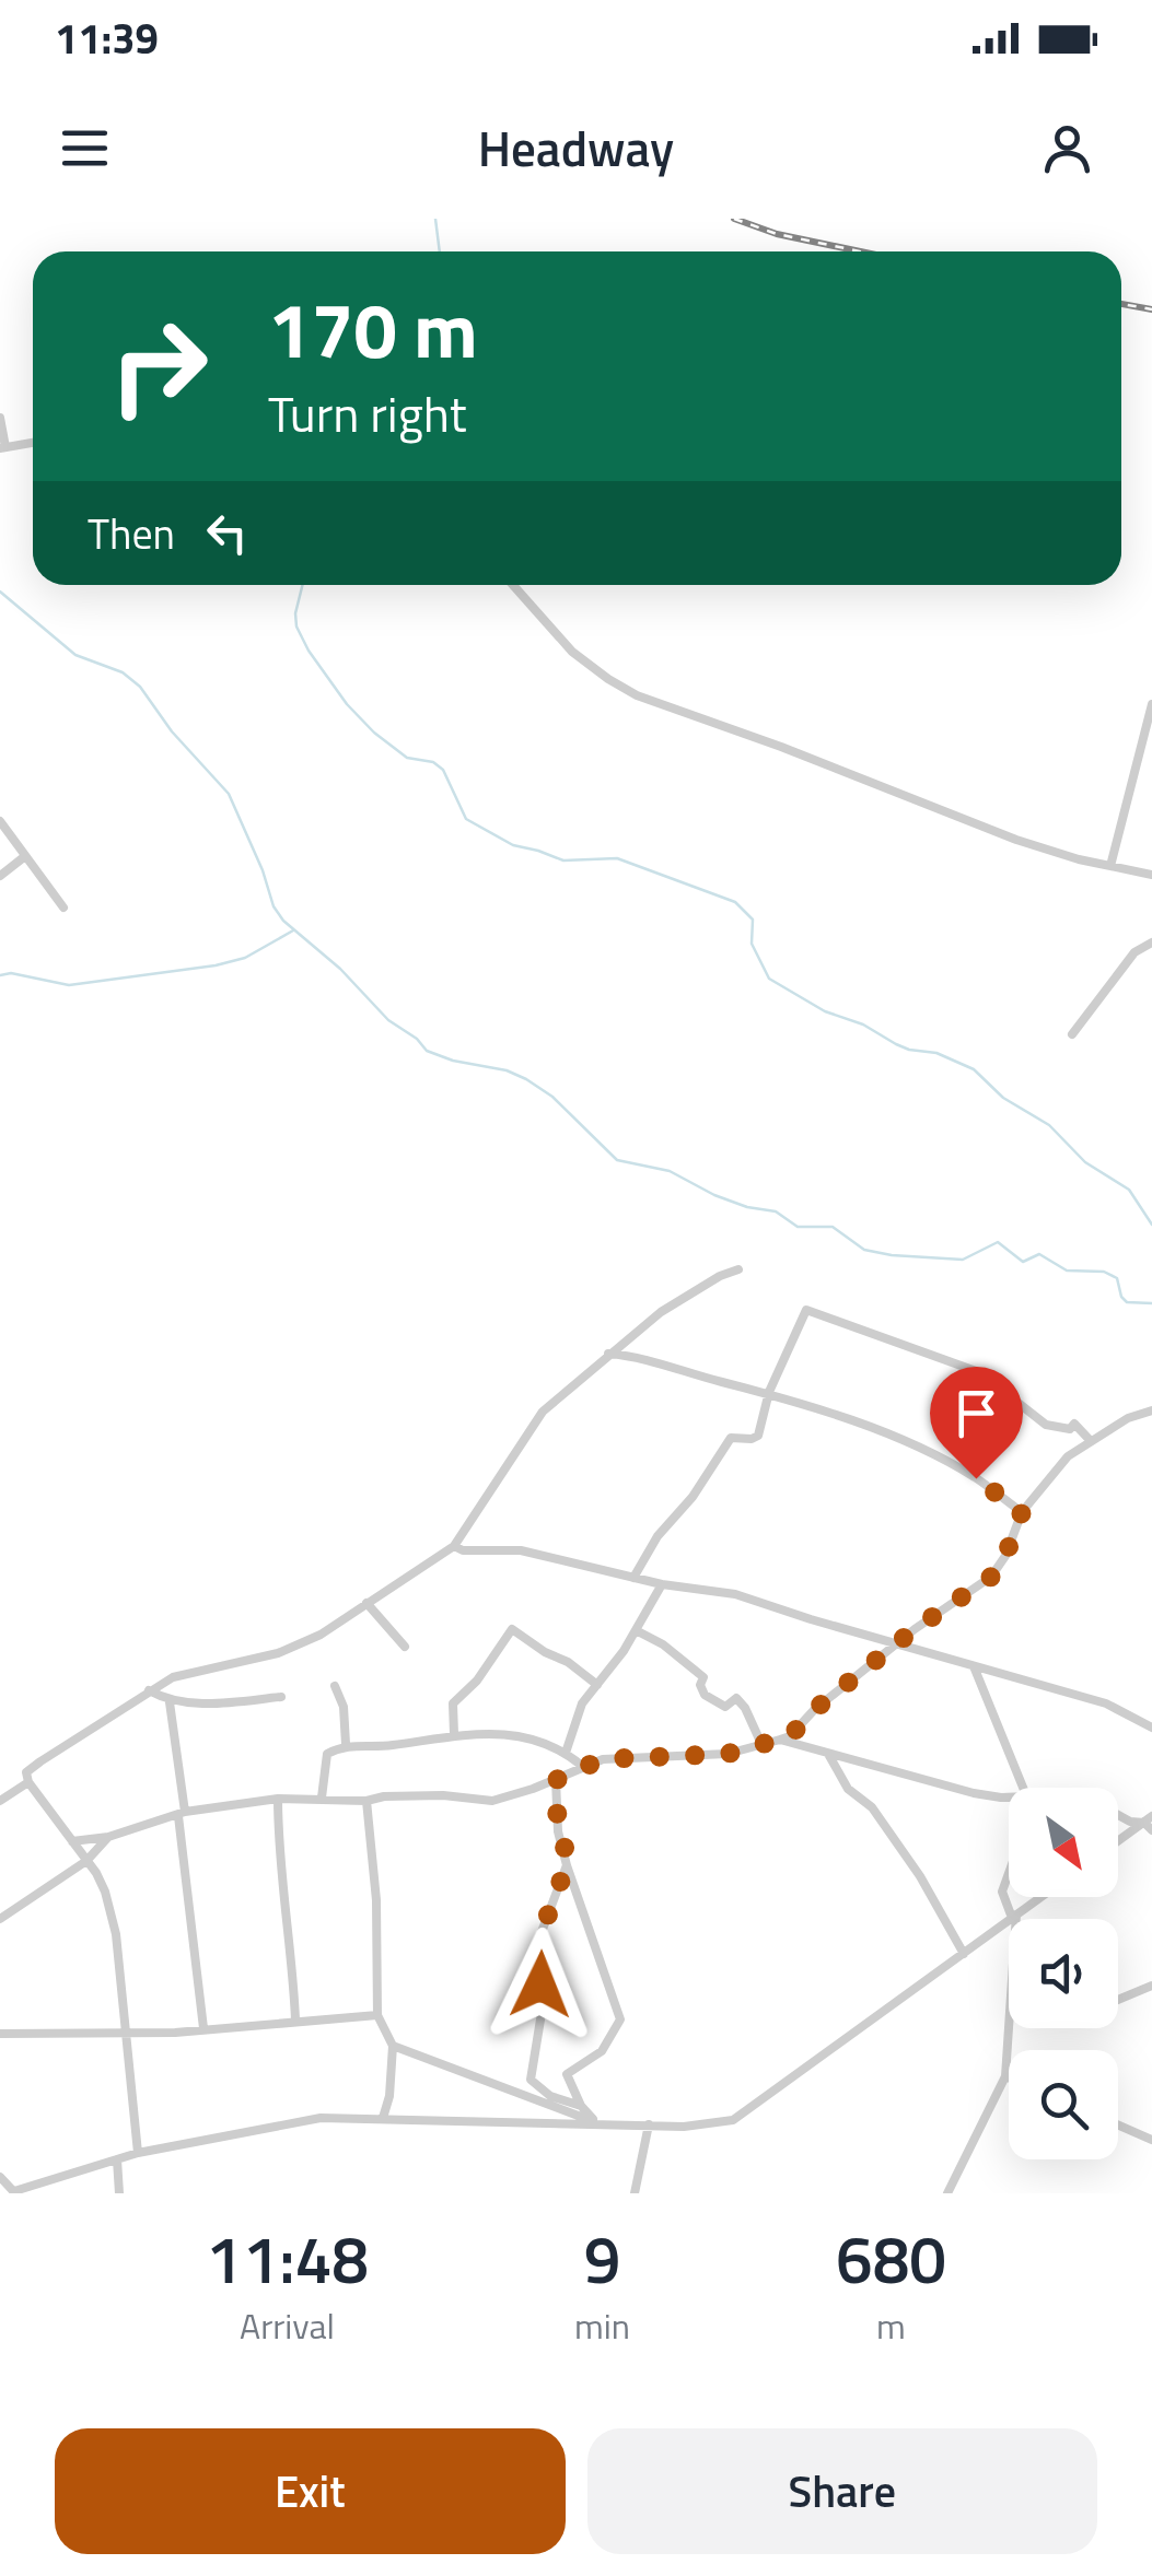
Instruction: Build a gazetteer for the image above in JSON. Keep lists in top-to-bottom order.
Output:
{
  "north": "bottom right",
  "page": {
    "status": "11:39",
    "header": "Headway",
    "turn": ["170 m", "Turn right"],
    "then": "Then",
    "eta": [
      "11:48",
      "Arrival",
      "9",
      "min",
      "680",
      "m"
    ],
    "buttons": ["Exit", "Share"]
  }
}
